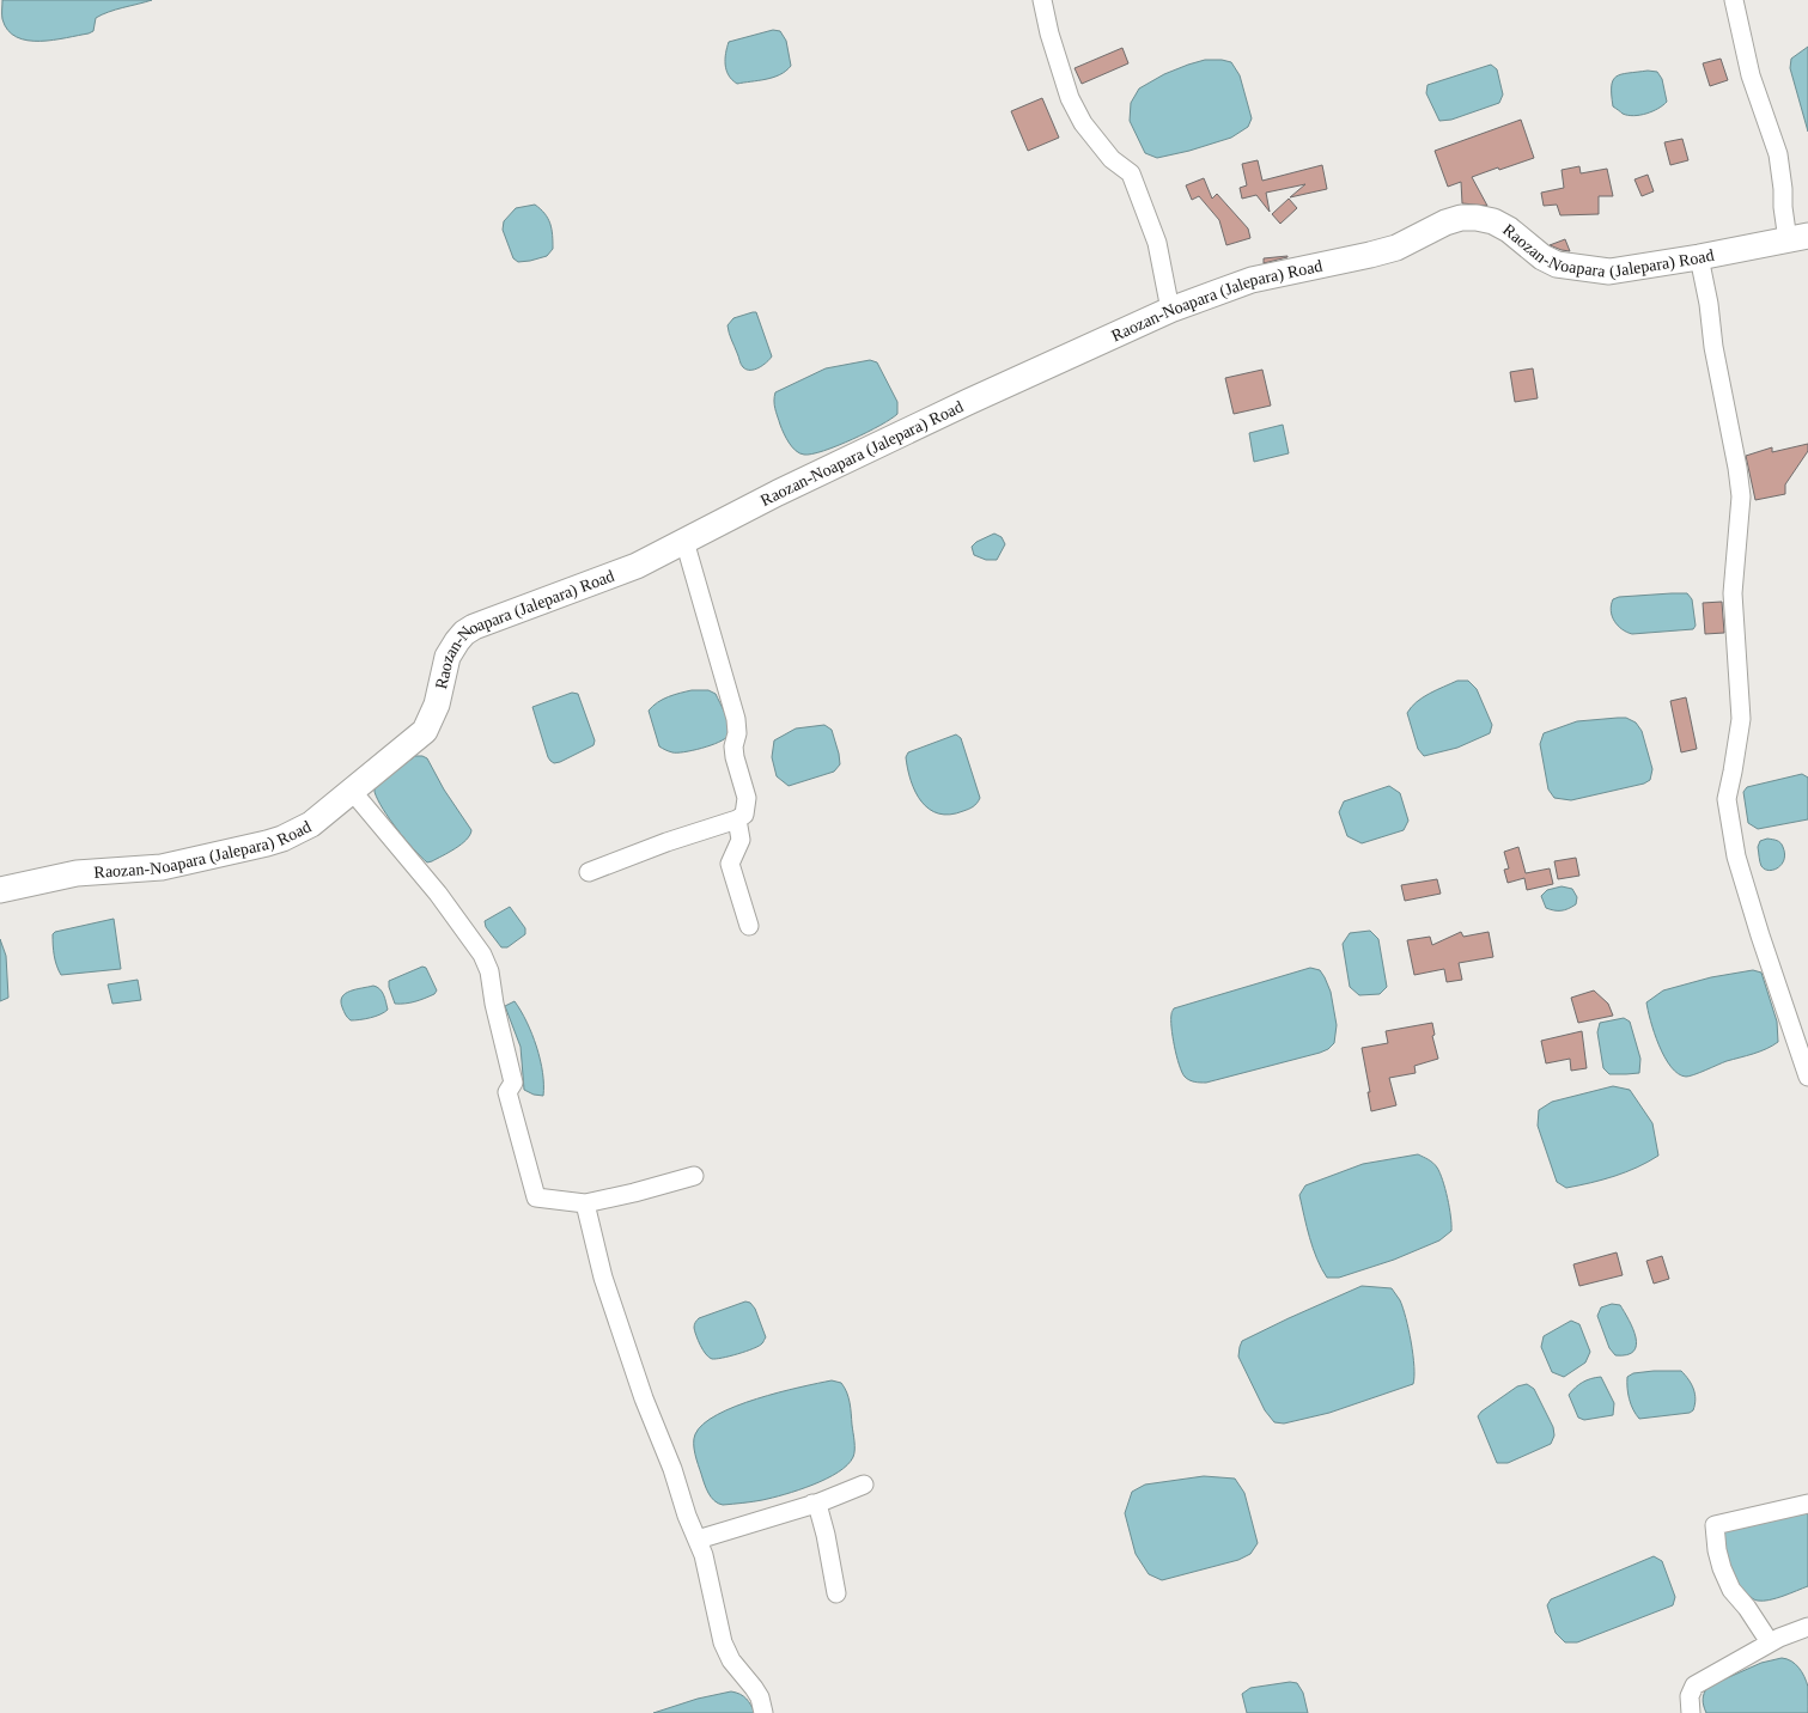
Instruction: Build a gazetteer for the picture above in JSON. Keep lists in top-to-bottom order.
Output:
{
  "streets": {
    "main road": ["Raozan-Noapara (Jalepara) Road"]
  }
}
